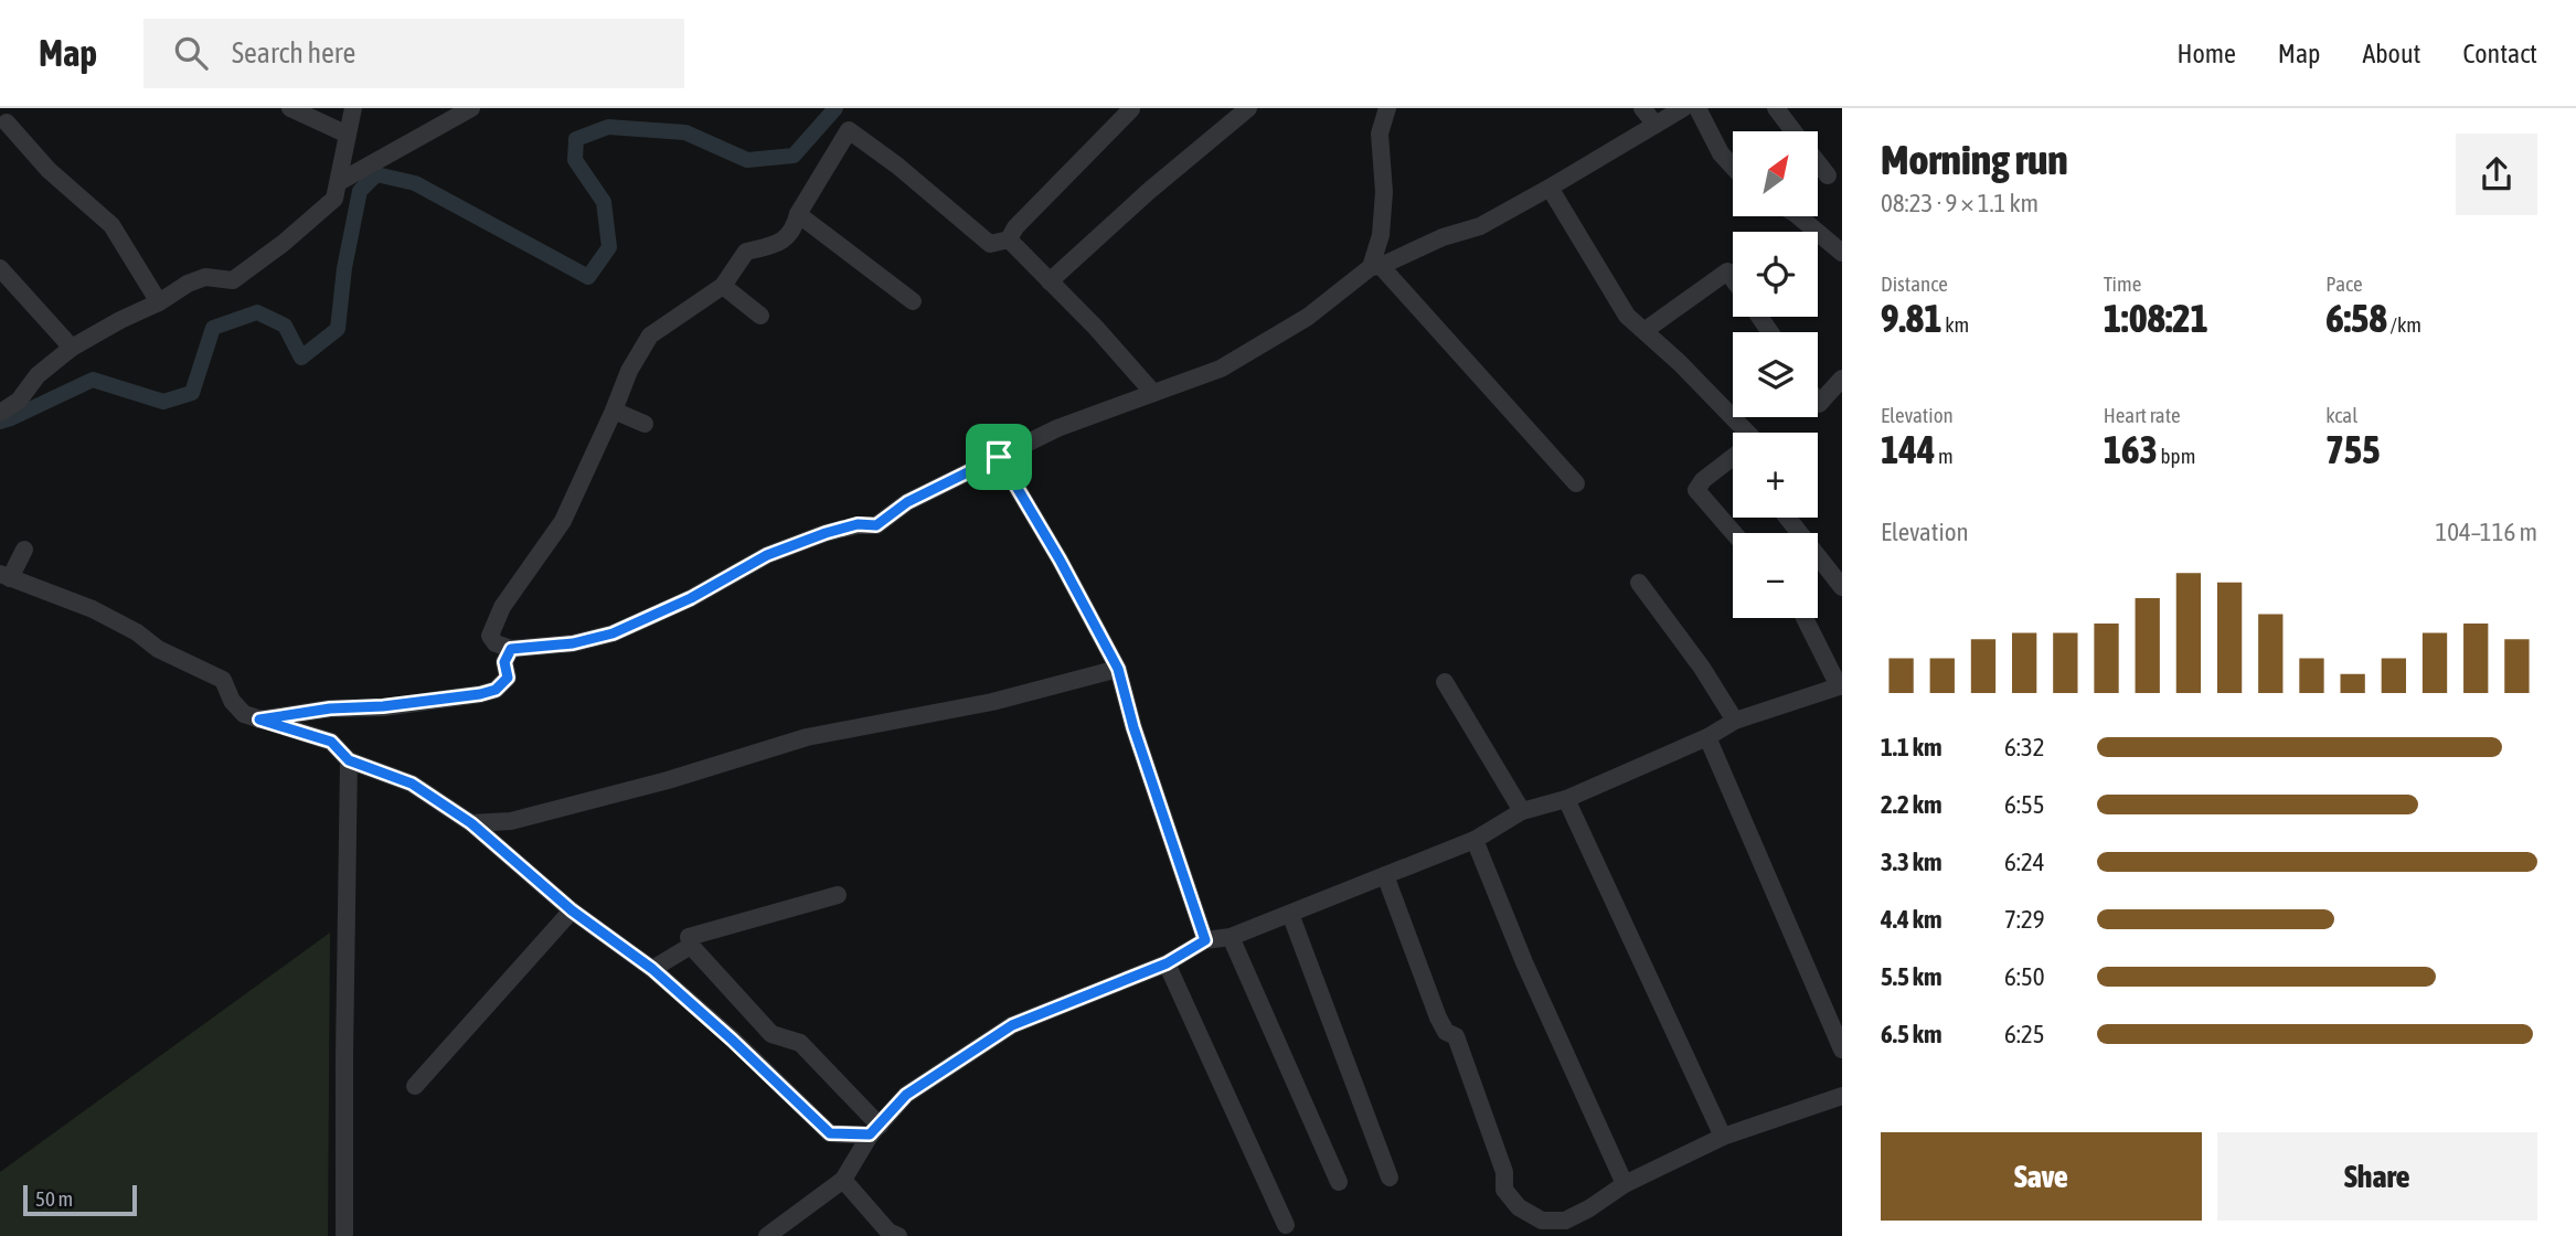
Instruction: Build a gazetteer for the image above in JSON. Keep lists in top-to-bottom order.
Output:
{
  "scale_bar": "50 m",
  "north": "top right",
  "page": {
    "header": "Map",
    "search": "Search here",
    "nav": [
      "Home",
      "Map",
      "About",
      "Contact"
    ],
    "heading": ["Morning run", "08:23 · 9 × 1.1 km"],
    "map_buttons": ["+", "−"],
    "stats": [
      ["Distance", "9.81 km"],
      ["Time", "1:08:21"],
      ["Pace", "6:58 /km"],
      ["Elevation", "144 m"],
      ["Heart rate", "163 bpm"],
      ["kcal", "755"]
    ],
    "chart": ["Elevation", "104–116 m"],
    "list": [
      {
        "name": "1.1 km",
        "note": "6:32"
      },
      {
        "name": "2.2 km",
        "note": "6:55"
      },
      {
        "name": "3.3 km",
        "note": "6:24"
      },
      {
        "name": "4.4 km",
        "note": "7:29"
      },
      {
        "name": "5.5 km",
        "note": "6:50"
      },
      {
        "name": "6.5 km",
        "note": "6:25"
      }
    ],
    "buttons": ["Save", "Share"],
    "scale": "50 m"
  }
}
